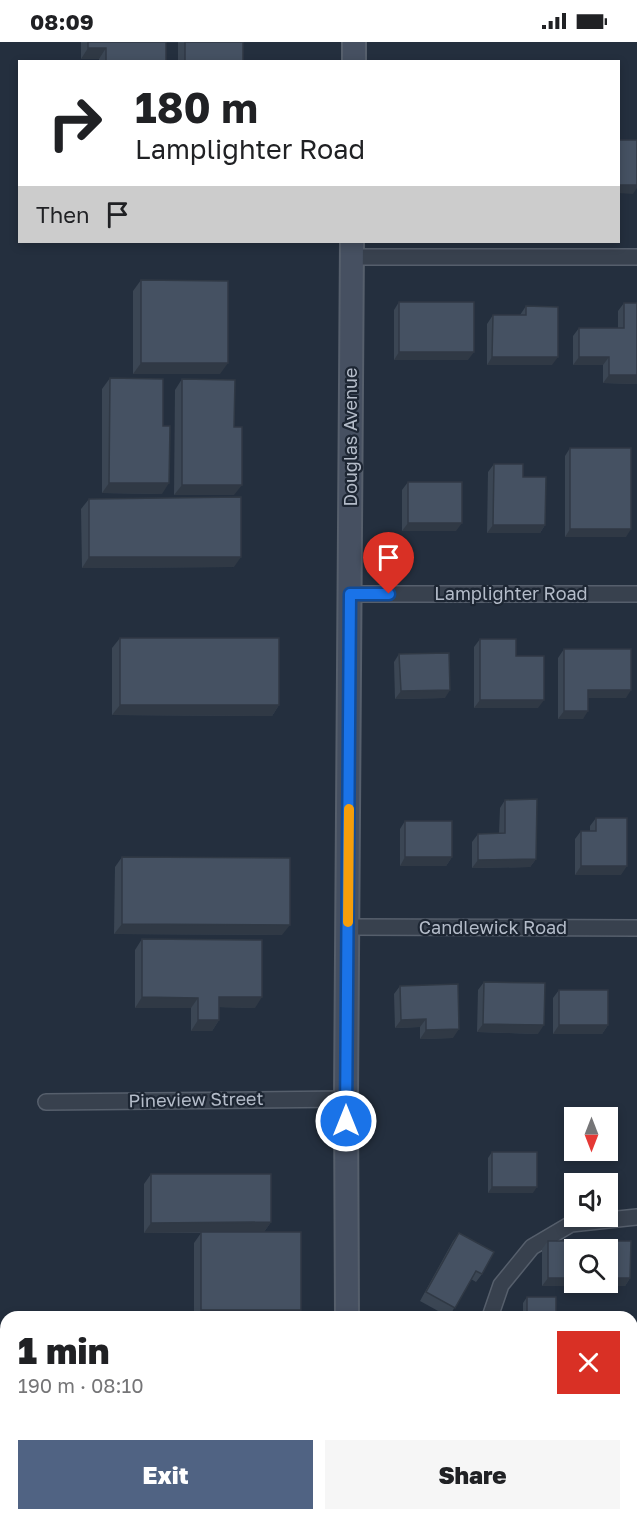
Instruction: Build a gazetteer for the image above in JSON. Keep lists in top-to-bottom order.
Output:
{
  "streets": {
    "main road": ["Douglas Avenue"],
    "street": ["Lamplighter Road", "Candlewick Road", "Pineview Street"]
  },
  "crossings": [
    ["Douglas Avenue", "Lamplighter Road"],
    ["Douglas Avenue", "Candlewick Road"],
    ["Douglas Avenue", "Pineview Street"]
  ],
  "north": "bottom",
  "page": {
    "status": "08:09",
    "turn": ["180 m", "Lamplighter Road"],
    "then": "Then",
    "heading": ["1 min", "190 m · 08:10"],
    "buttons": ["Exit", "Share"]
  }
}
